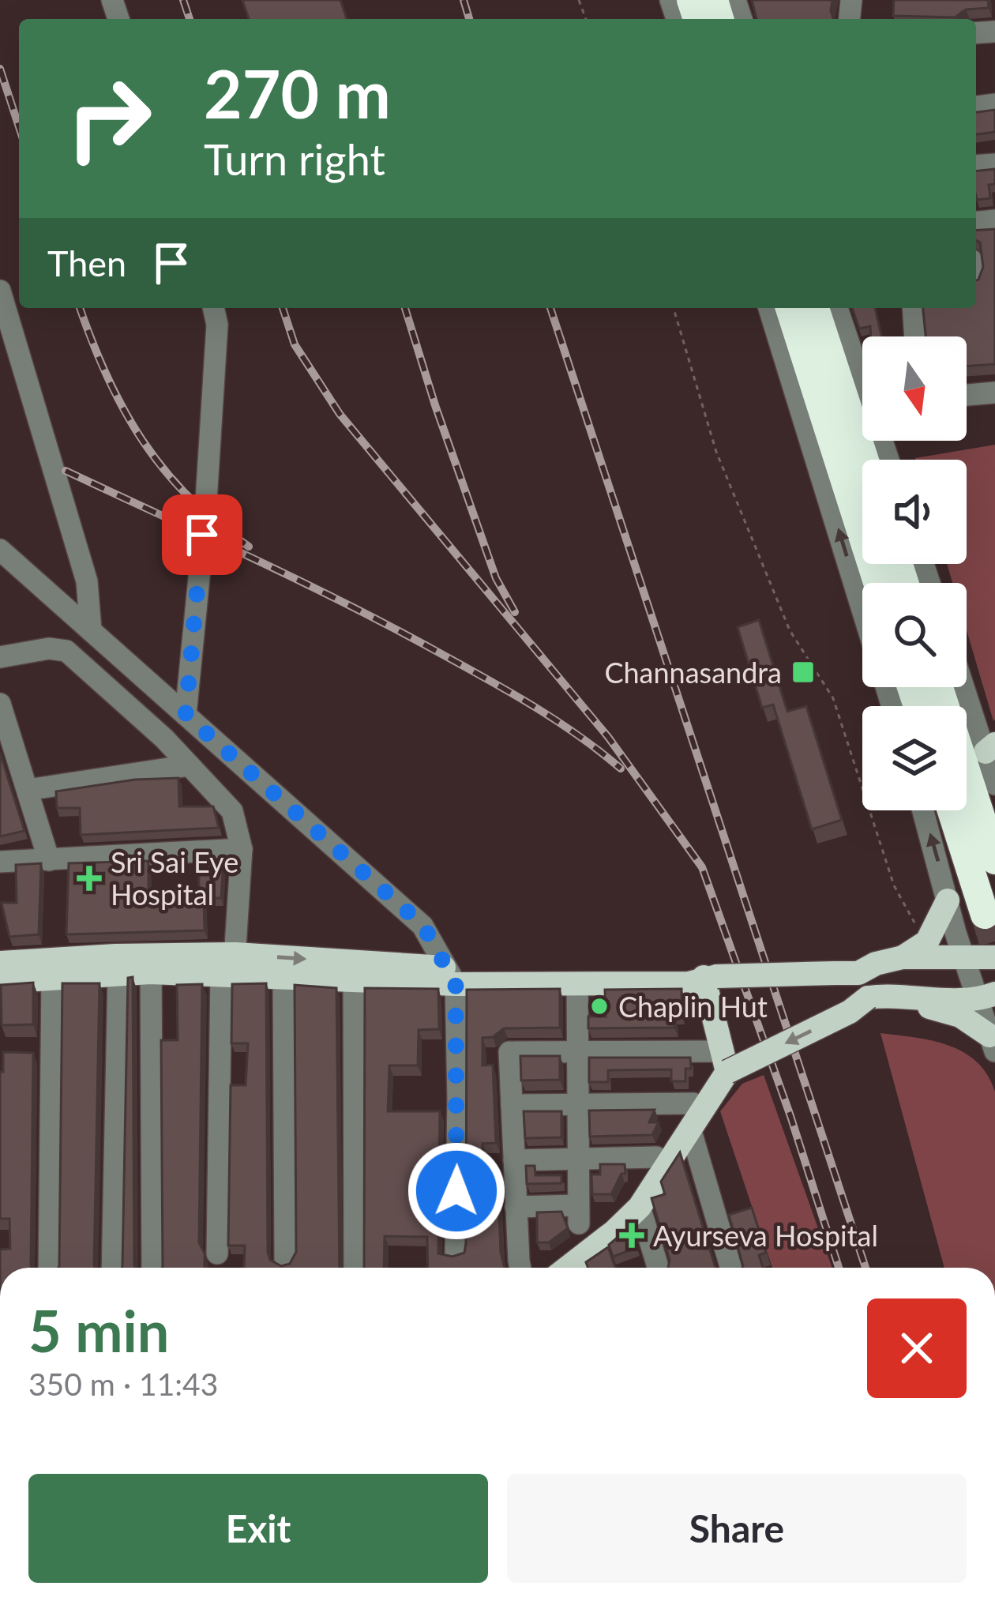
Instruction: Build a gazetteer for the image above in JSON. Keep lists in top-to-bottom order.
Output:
{
  "places": {
    "transit": ["Channasandra"],
    "health": ["Sri Sai Eye Hospital", "Ayurseva Hospital"],
    "other": ["Chaplin Hut"]
  },
  "north": "bottom",
  "page": {
    "turn": ["270 m", "Turn right"],
    "then": "Then",
    "heading": ["5 min", "350 m · 11:43"],
    "buttons": ["Exit", "Share"]
  }
}
